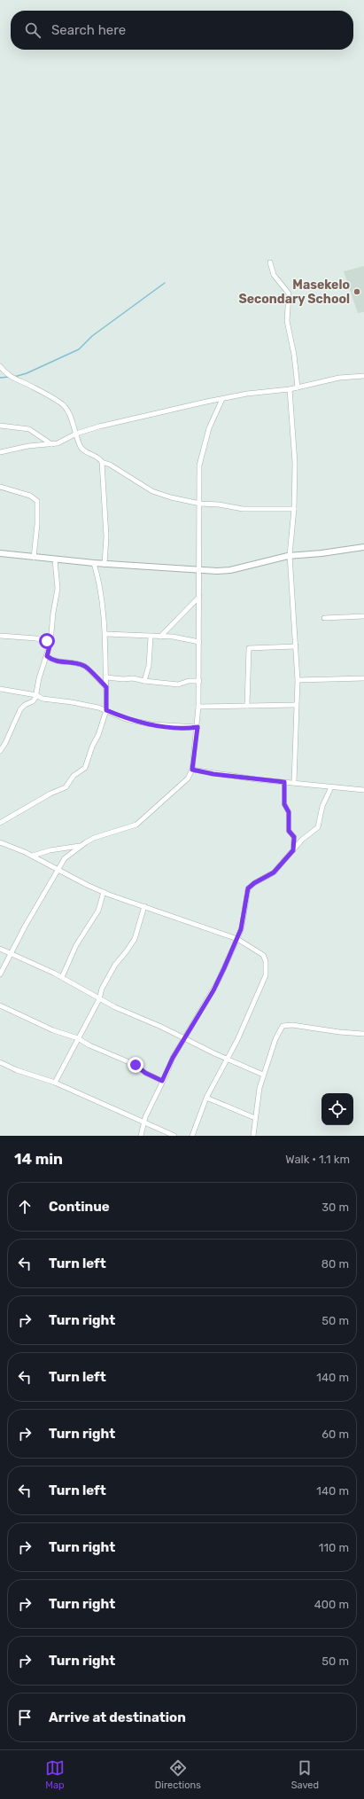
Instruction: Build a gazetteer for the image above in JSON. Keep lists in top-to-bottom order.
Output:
{
  "places": ["Masekelo Secondary School"],
  "page": {
    "search": "Search here",
    "heading": ["14 min", "Walk · 1.1 km"],
    "list": [
      ["Continue", "30 m"],
      ["Turn left", "80 m"],
      ["Turn right", "50 m"],
      ["Turn left", "140 m"],
      ["Turn right", "60 m"],
      ["Turn left", "140 m"],
      ["Turn right", "110 m"],
      ["Turn right", "400 m"],
      ["Turn right", "50 m"],
      "Arrive at destination"
    ],
    "nav": ["Map", "Directions", "Saved"]
  }
}
